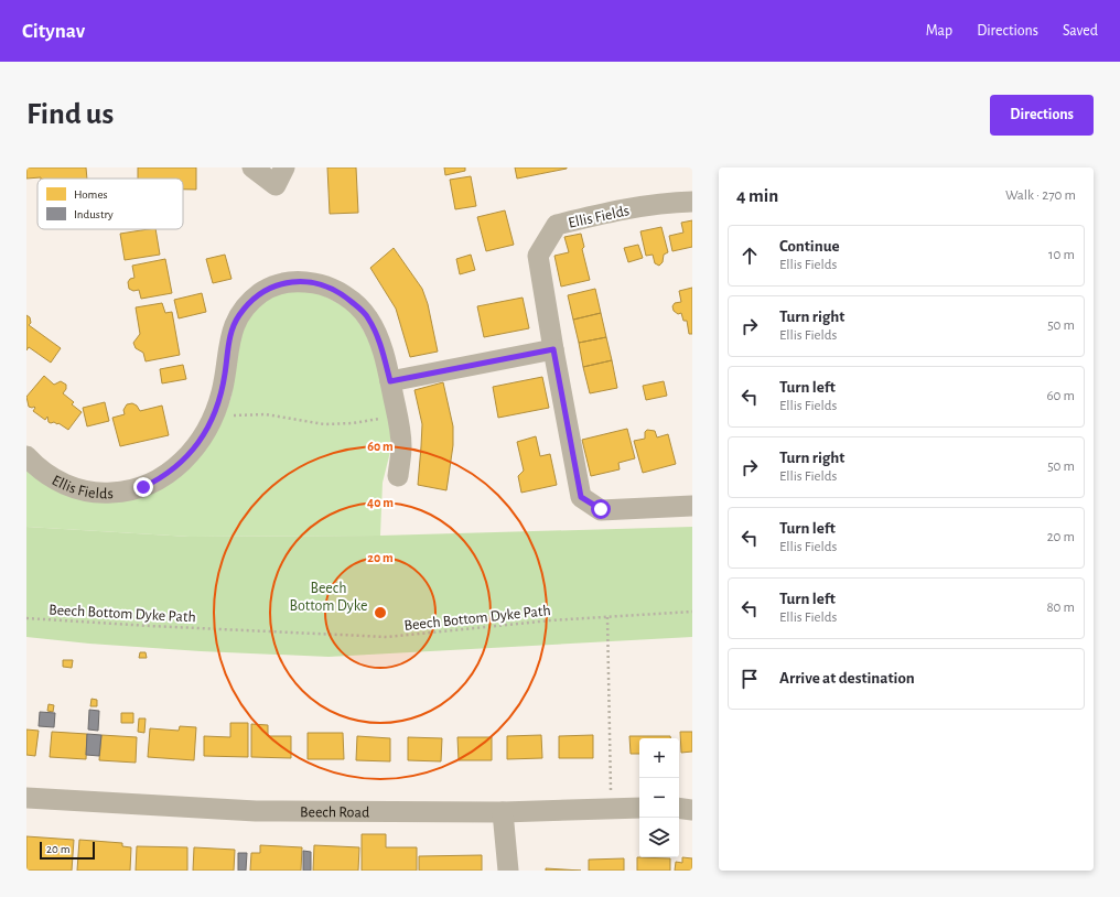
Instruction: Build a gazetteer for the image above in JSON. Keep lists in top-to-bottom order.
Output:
{
  "streets": {
    "street": ["Ellis Fields", "Beech Road"],
    "path": ["Beech Bottom Dyke Path"]
  },
  "parks": ["Beech Bottom Dyke"],
  "legend": ["Homes", "Industry"],
  "scale_bar": "20 m",
  "page": {
    "header": "Citynav",
    "nav": ["Map", "Directions", "Saved"],
    "buttons": "Directions",
    "title": "Find us",
    "heading": ["4 min", "Walk · 270 m"],
    "list": [
      ["Continue", "Ellis Fields", "10 m"],
      ["Turn right", "Ellis Fields", "50 m"],
      ["Turn left", "Ellis Fields", "60 m"],
      ["Turn right", "Ellis Fields", "50 m"],
      ["Turn left", "Ellis Fields", "20 m"],
      ["Turn left", "Ellis Fields", "80 m"],
      "Arrive at destination"
    ],
    "map_buttons": ["+", "−"],
    "scale": "20 m"
  },
  "rings": ["60 m", "40 m", "20 m"]
}
